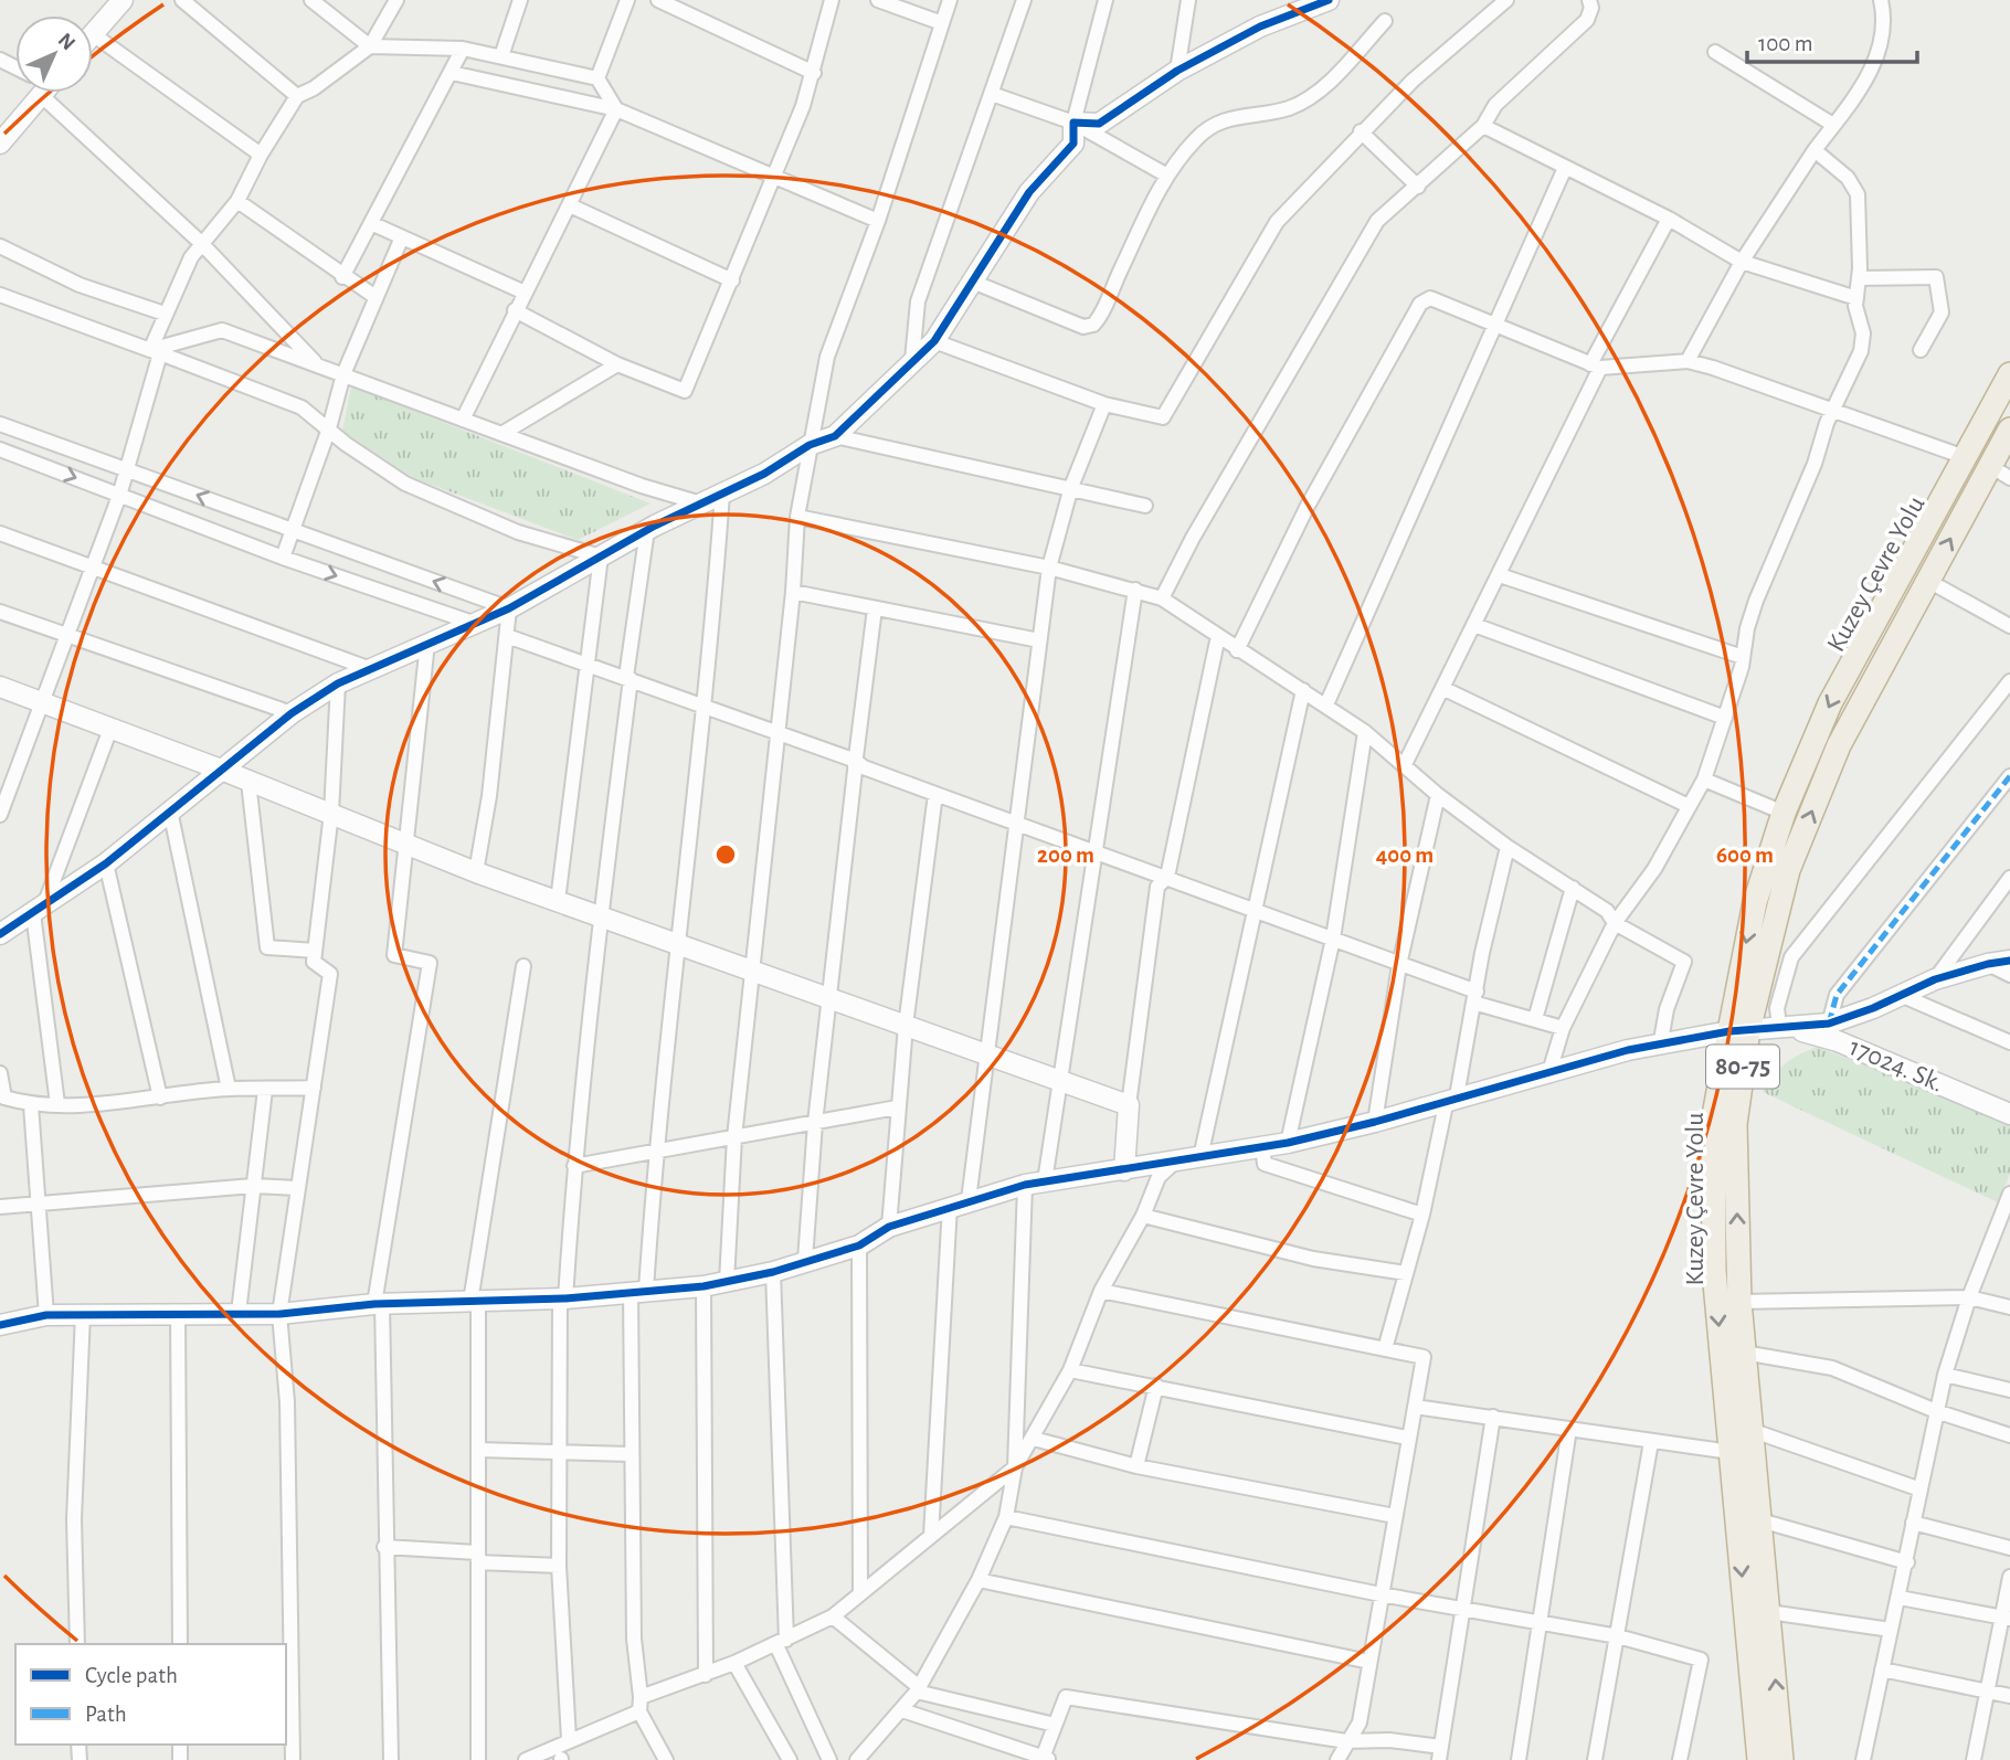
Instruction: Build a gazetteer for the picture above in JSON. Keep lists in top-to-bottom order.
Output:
{
  "streets": {
    "highway": ["Kuzey Çevre Yolu", "80-75"],
    "street": ["17024. Sk."]
  },
  "legend": ["Cycle path", "Path"],
  "scale_bar": "100 m",
  "north": "top right",
  "rings": ["200 m", "400 m", "600 m"]
}
